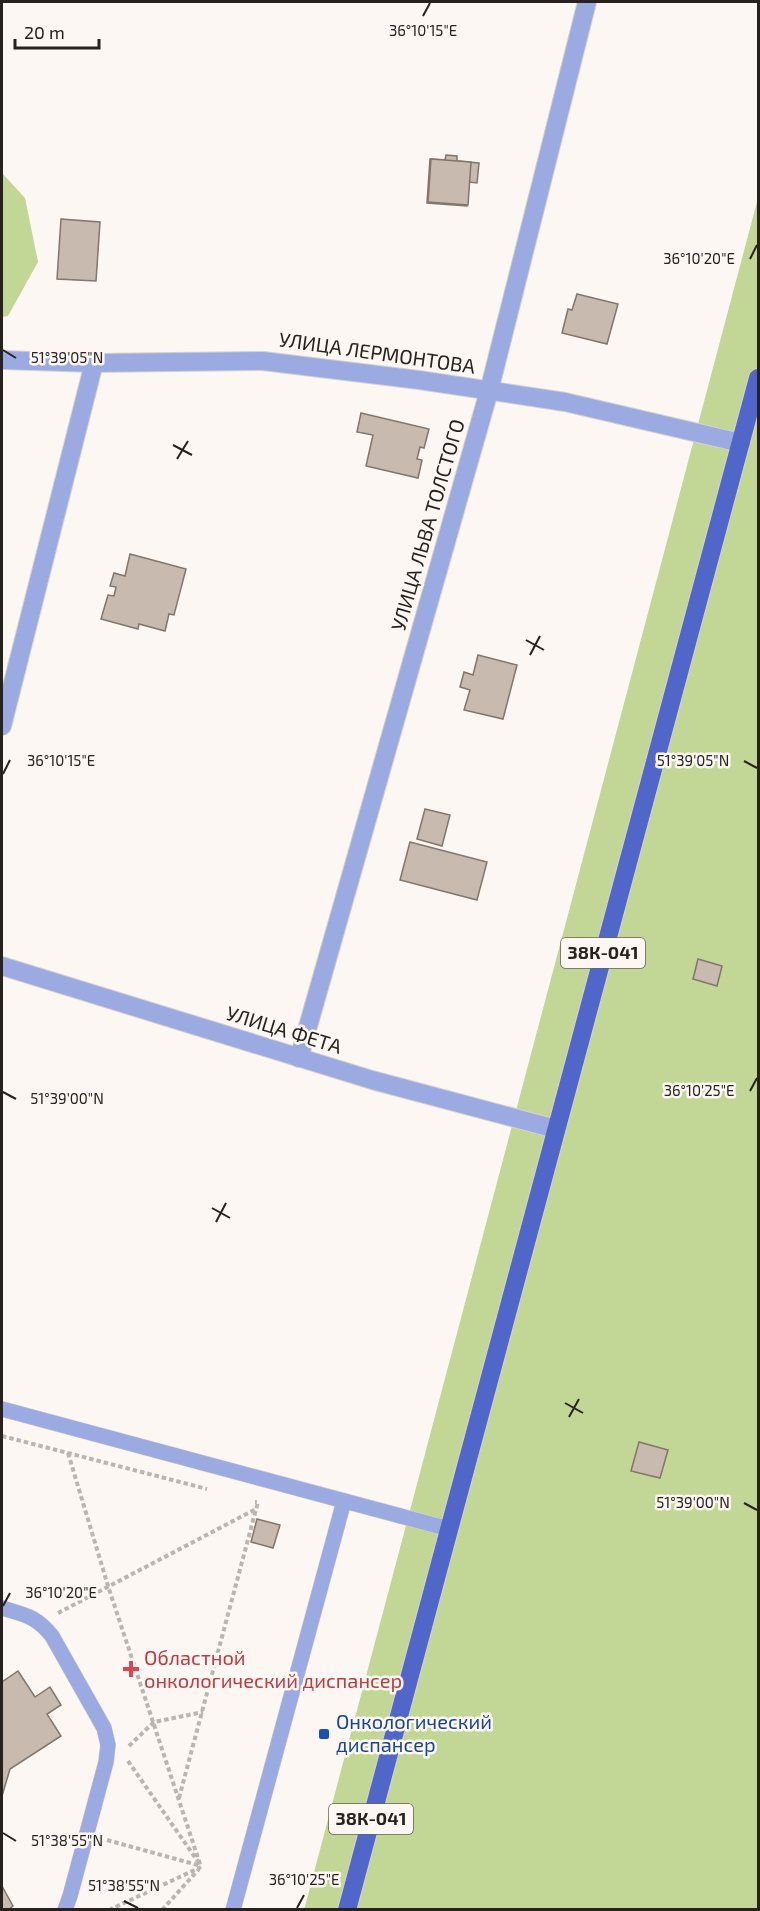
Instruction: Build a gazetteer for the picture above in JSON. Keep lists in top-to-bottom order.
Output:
{
  "streets": {
    "main road": ["38К-041"],
    "street": ["УЛИЦА ЛЕРМОНТОВА", "УЛИЦА ЛЬВА ТОЛСТОГО", "УЛИЦА ФЕТА"]
  },
  "crossings": [
    ["УЛИЦА ЛЕРМОНТОВА", "УЛИЦА ЛЬВА ТОЛСТОГО"],
    ["УЛИЦА ЛЕРМОНТОВА", "38К-041"],
    ["УЛИЦА ЛЬВА ТОЛСТОГО", "УЛИЦА ФЕТА"],
    ["38К-041", "УЛИЦА ФЕТА"]
  ],
  "places": {
    "health": ["Областной онкологический диспансер"],
    "transit": ["Онкологический диспансер"]
  },
  "scale_bar": "20 m",
  "coordinates": [
    "36°10'15\"E",
    "36°10'20\"E",
    "51°39'05\"N",
    "36°10'25\"E",
    "51°39'00\"N",
    "51°38'55\"N"
  ]
}
